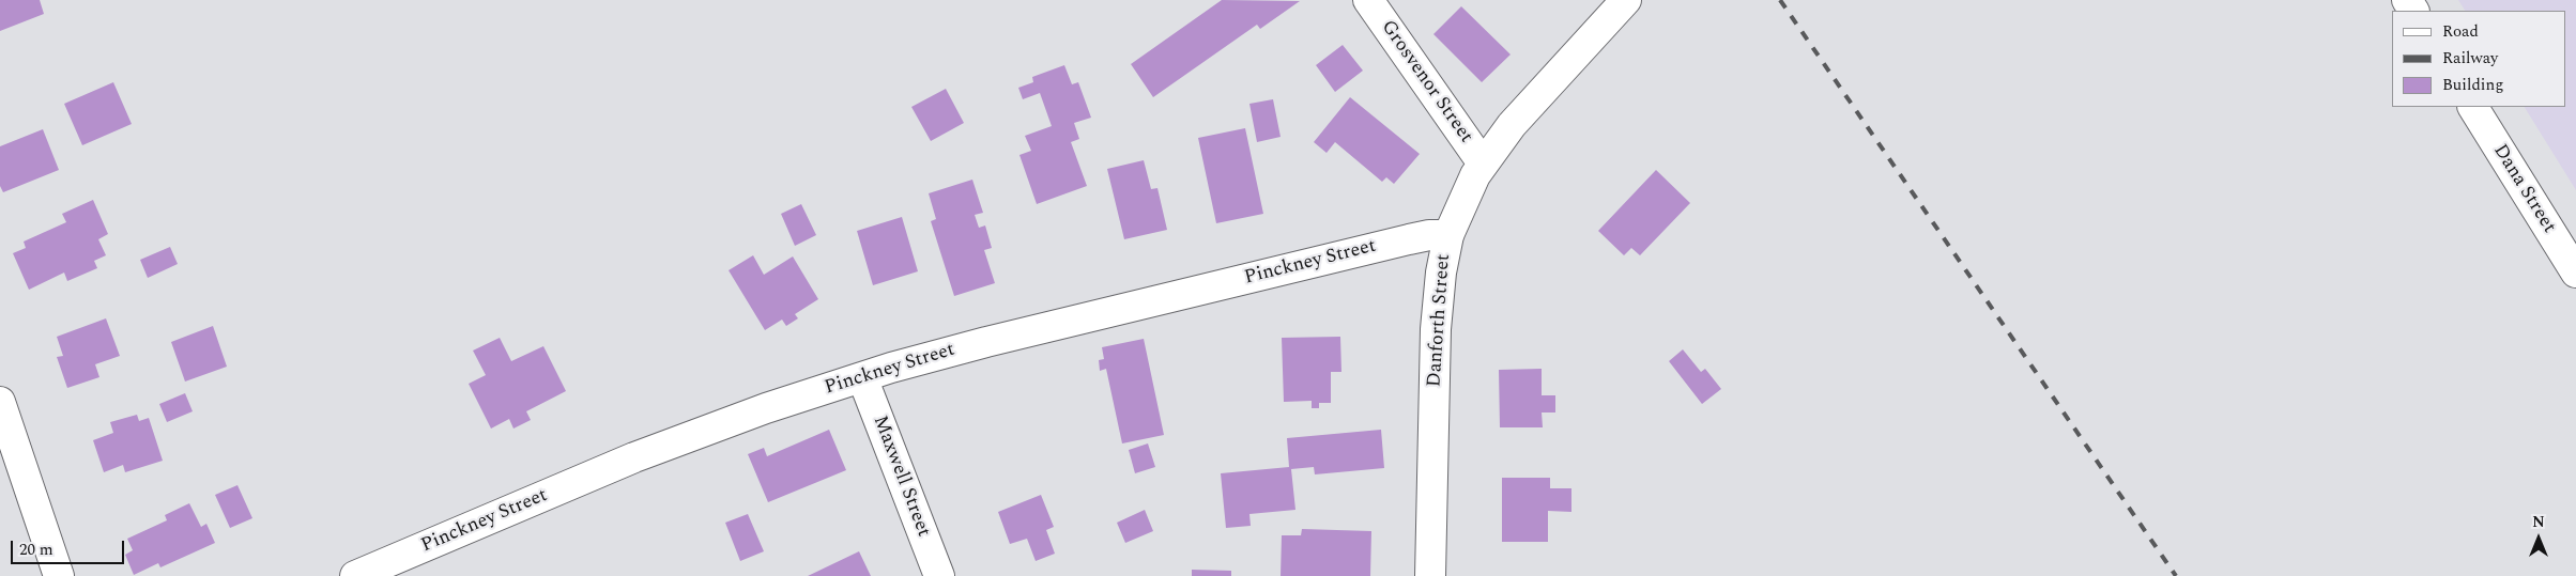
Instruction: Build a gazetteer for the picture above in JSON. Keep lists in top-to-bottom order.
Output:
{
  "streets": {
    "street": [
      "Grosvenor Street",
      "Dana Street",
      "Pinckney Street",
      "Danforth Street",
      "Maxwell Street"
    ]
  },
  "crossings": [
    ["Grosvenor Street", "Danforth Street"],
    ["Pinckney Street", "Danforth Street"],
    ["Pinckney Street", "Maxwell Street"]
  ],
  "legend": ["Road", "Railway", "Building"],
  "scale_bar": "20 m",
  "north": "top"
}
